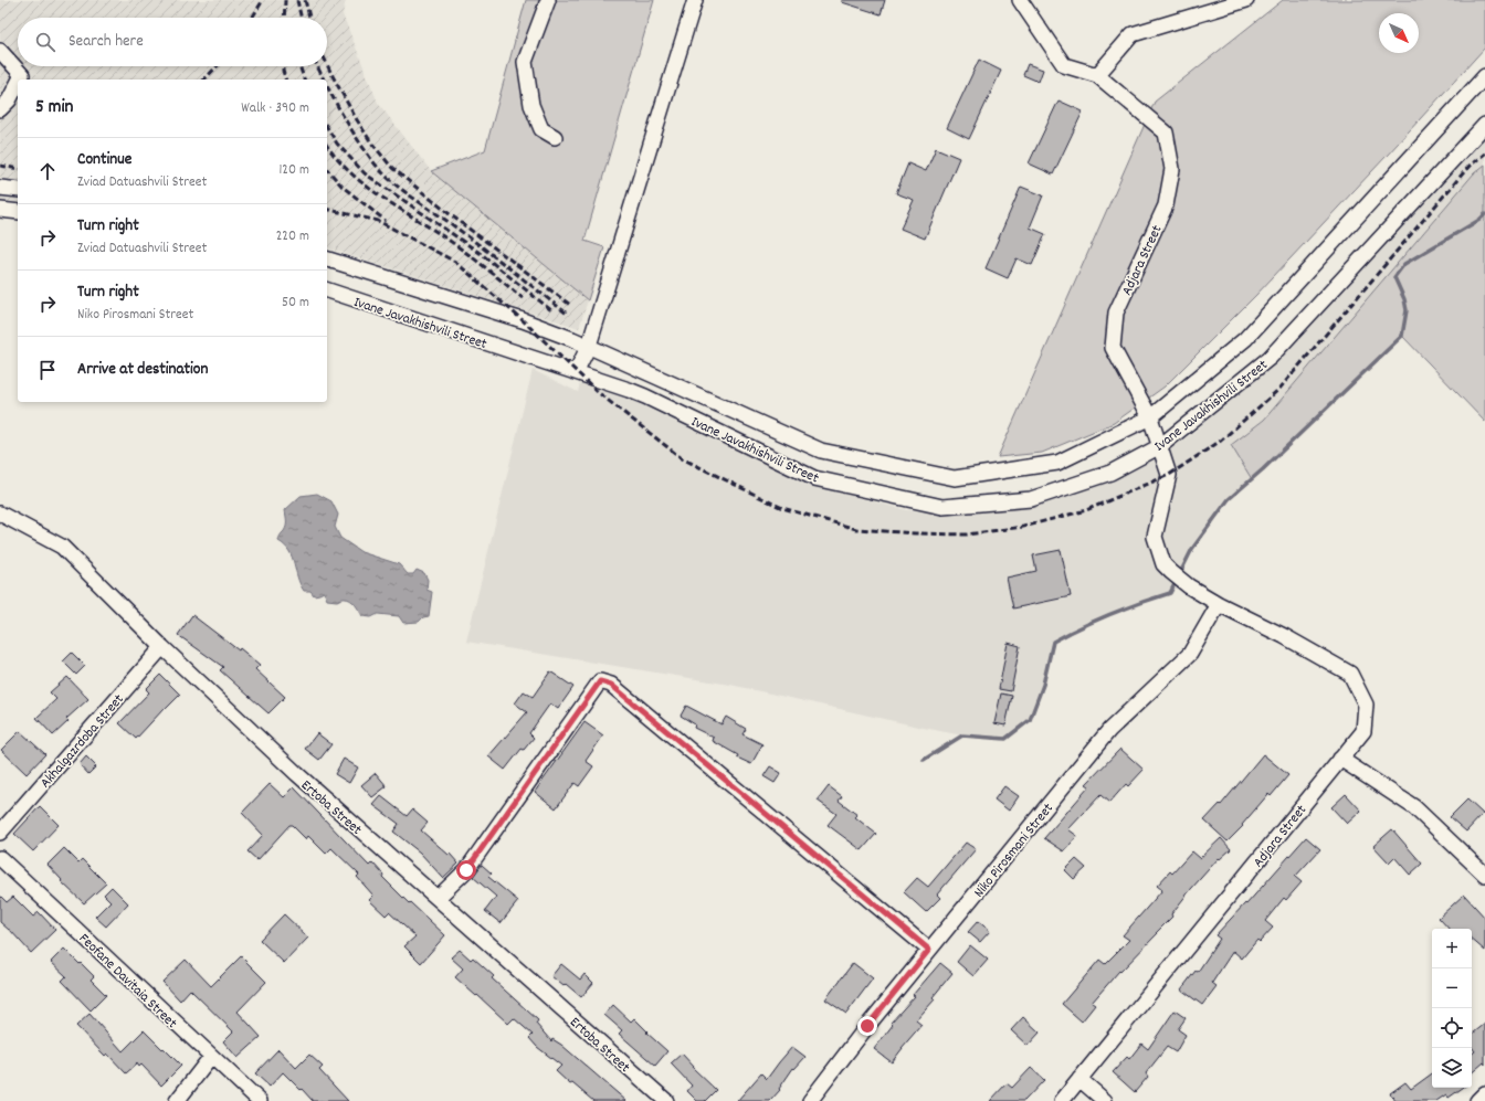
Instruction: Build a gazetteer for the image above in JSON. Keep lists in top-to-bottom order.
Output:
{
  "streets": {
    "street": [
      "Adjara Street",
      "Ivane Javakhishvili Street",
      "Akhalgazrdoba Street",
      "Ertoba Street",
      "Niko Pirosmani Street",
      "Feofane Davitaia Street"
    ]
  },
  "crossings": [
    ["Adjara Street", "Ivane Javakhishvili Street"],
    ["Adjara Street", "Niko Pirosmani Street"],
    ["Akhalgazrdoba Street", "Ertoba Street"]
  ],
  "north": "bottom right",
  "page": {
    "search": "Search here",
    "heading": ["5 min", "Walk · 390 m"],
    "list": [
      ["Continue", "Zviad Datuashvili Street", "120 m"],
      ["Turn right", "Zviad Datuashvili Street", "220 m"],
      ["Turn right", "Niko Pirosmani Street", "50 m"],
      "Arrive at destination"
    ],
    "map_buttons": ["+", "−"]
  }
}
